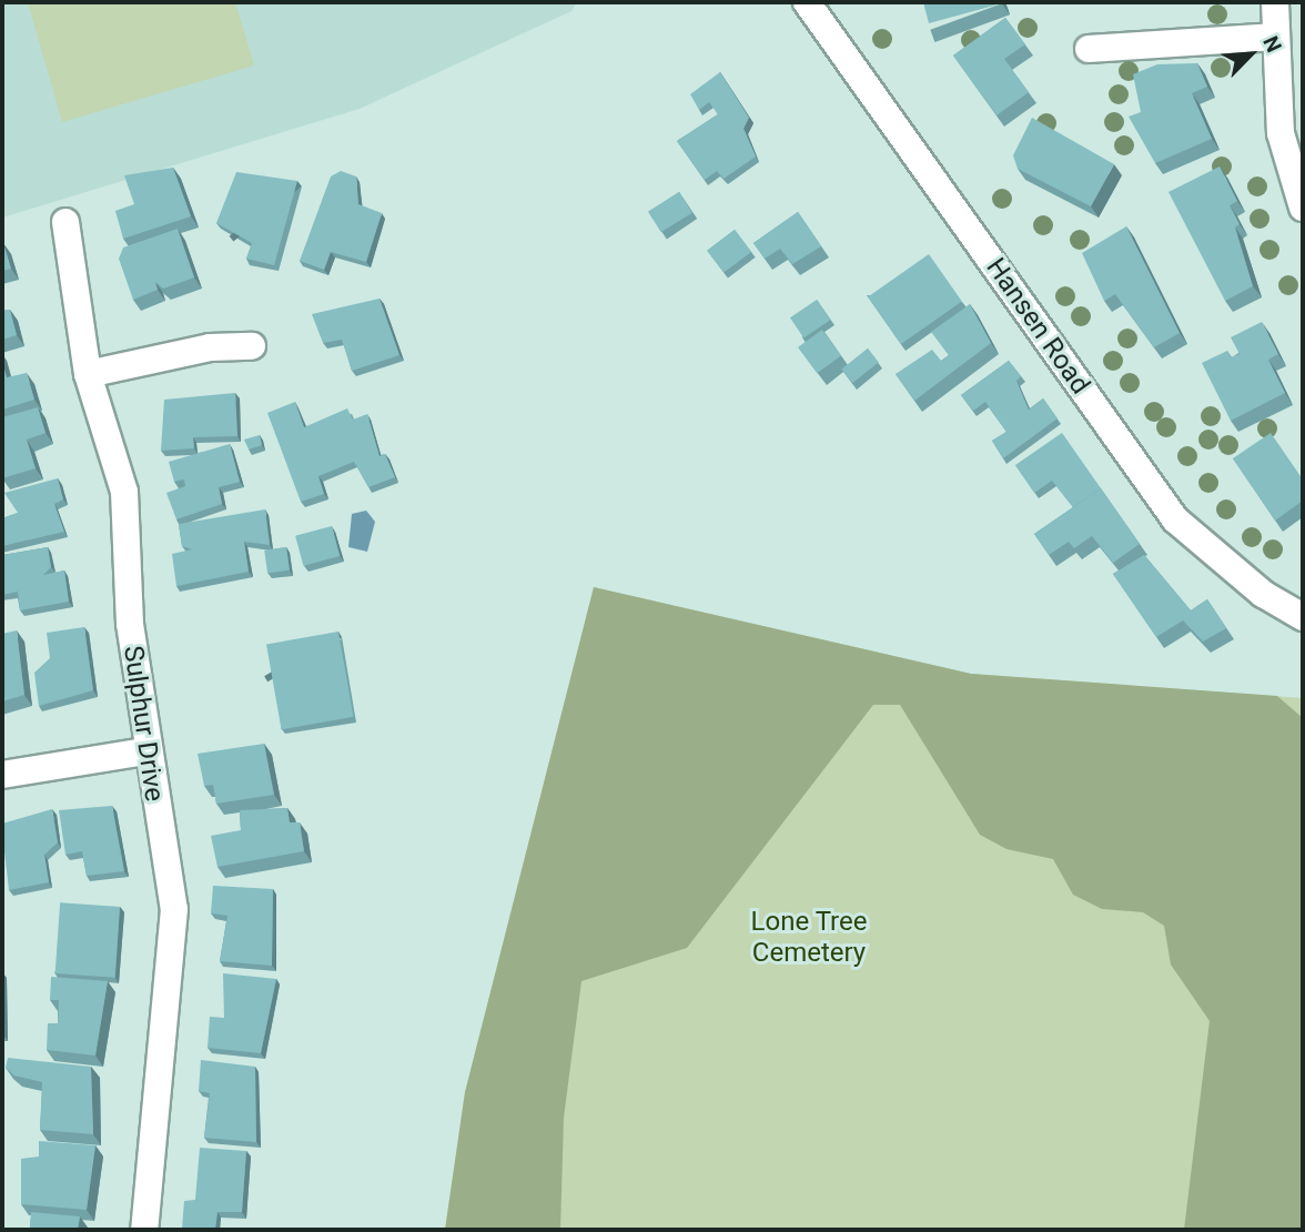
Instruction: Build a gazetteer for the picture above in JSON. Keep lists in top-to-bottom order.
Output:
{
  "streets": {
    "street": ["Hansen Road", "Sulphur Drive"]
  },
  "parks": ["Lone Tree Cemetery"],
  "north": "top right"
}
